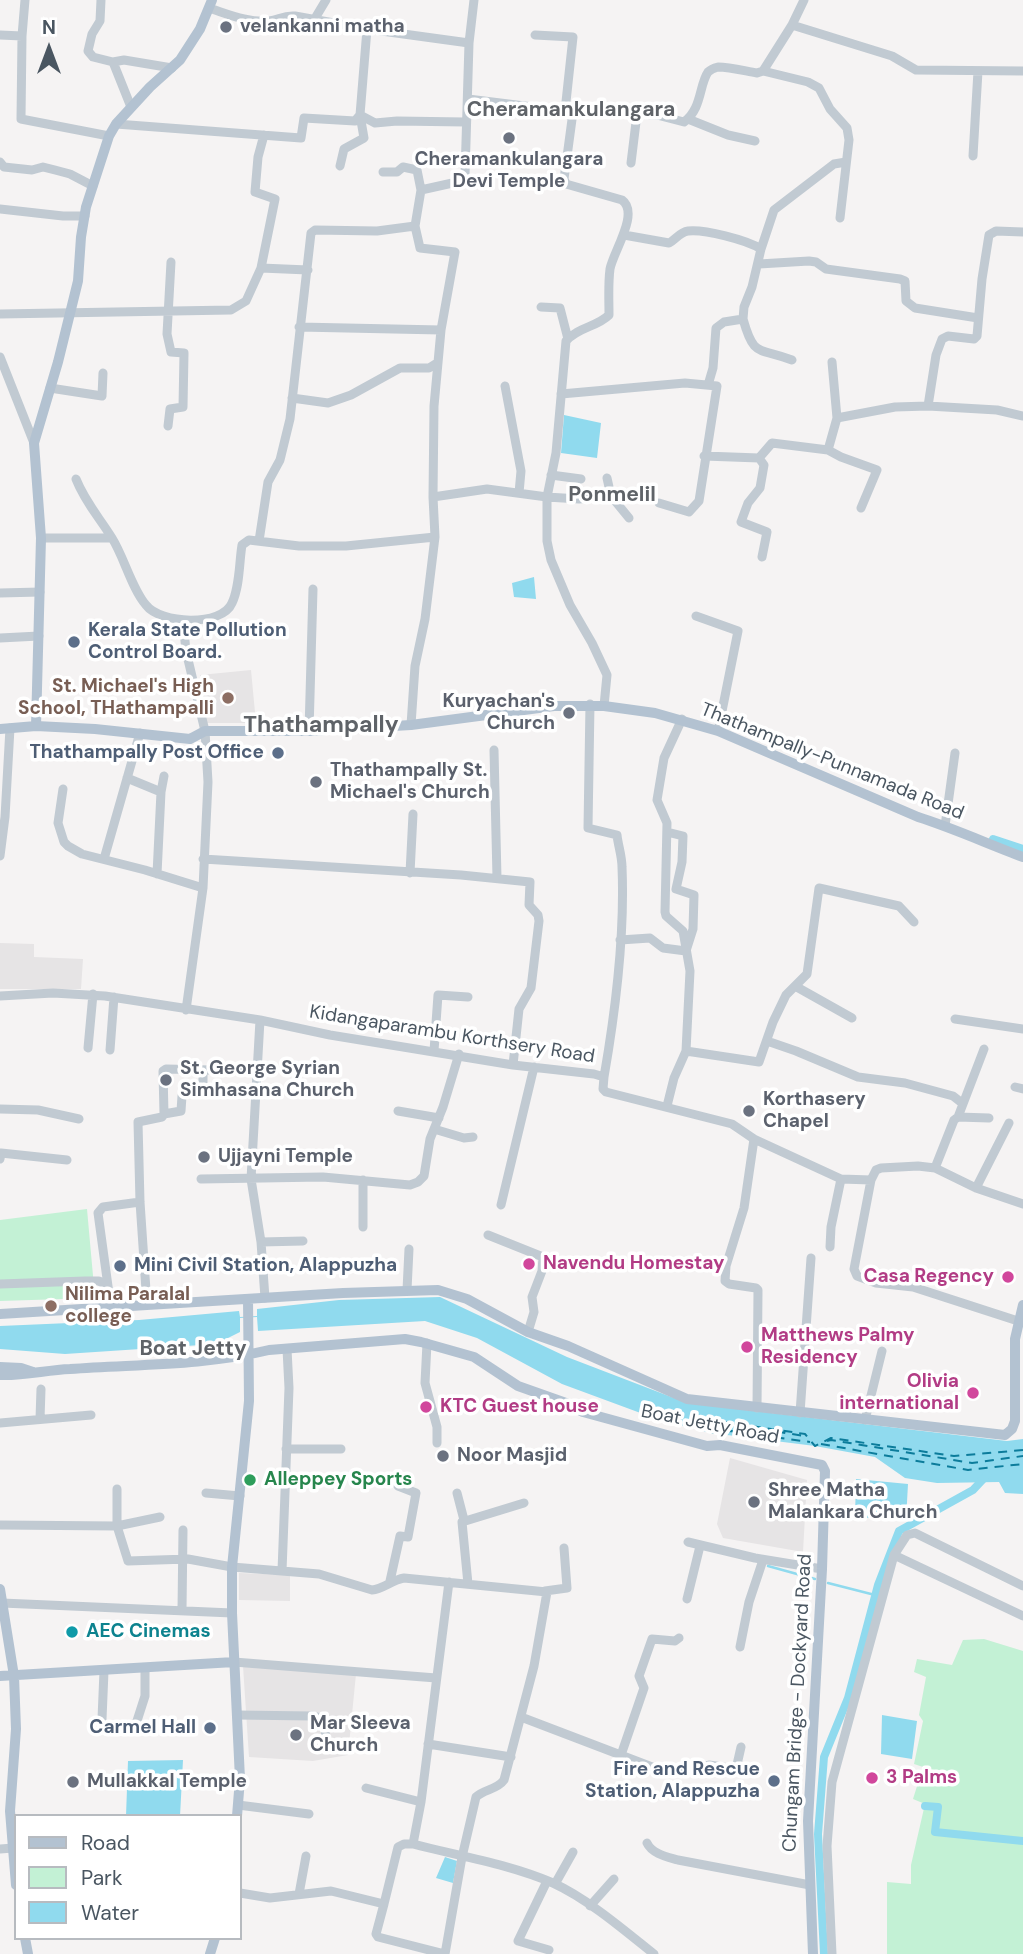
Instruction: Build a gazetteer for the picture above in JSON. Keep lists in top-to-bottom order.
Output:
{
  "streets": {
    "main road": ["Thathampally-Punnamada Road", "Boat Jetty Road", "Chungam Bridge - Dockyard Road"],
    "street": ["Kidangaparambu Korthsery Road"]
  },
  "crossings": [
    ["Boat Jetty Road", "Chungam Bridge - Dockyard Road"]
  ],
  "districts": [
    "Cheramankulangara",
    "Ponmelil",
    "Thathampally",
    "Boat Jetty"
  ],
  "places": [
    "velankanni matha",
    "Cheramankulangara Devi Temple",
    "Kerala State Pollution Control Board.",
    "St. Michael's High School, THathampalli",
    "Kuryachan's Church",
    "Thathampally Post Office",
    "Thathampally St. Michael's Church",
    "St. George Syrian Simhasana Church",
    "Korthasery Chapel",
    "Ujjayni Temple",
    "Navendu Homestay",
    "Mini Civil Station, Alappuzha",
    "Casa Regency",
    "Nilima Paralal college",
    "Matthews Palmy Residency",
    "Olivia international",
    "KTC Guest house",
    "Noor Masjid",
    "Alleppey Sports",
    "Shree Matha Malankara Church",
    "AEC Cinemas",
    "Carmel Hall",
    "Mar Sleeva Church",
    "3 Palms",
    "Fire and Rescue Station, Alappuzha",
    "Mullakkal Temple"
  ],
  "legend": ["Road", "Park", "Water"],
  "north": "top"
}
